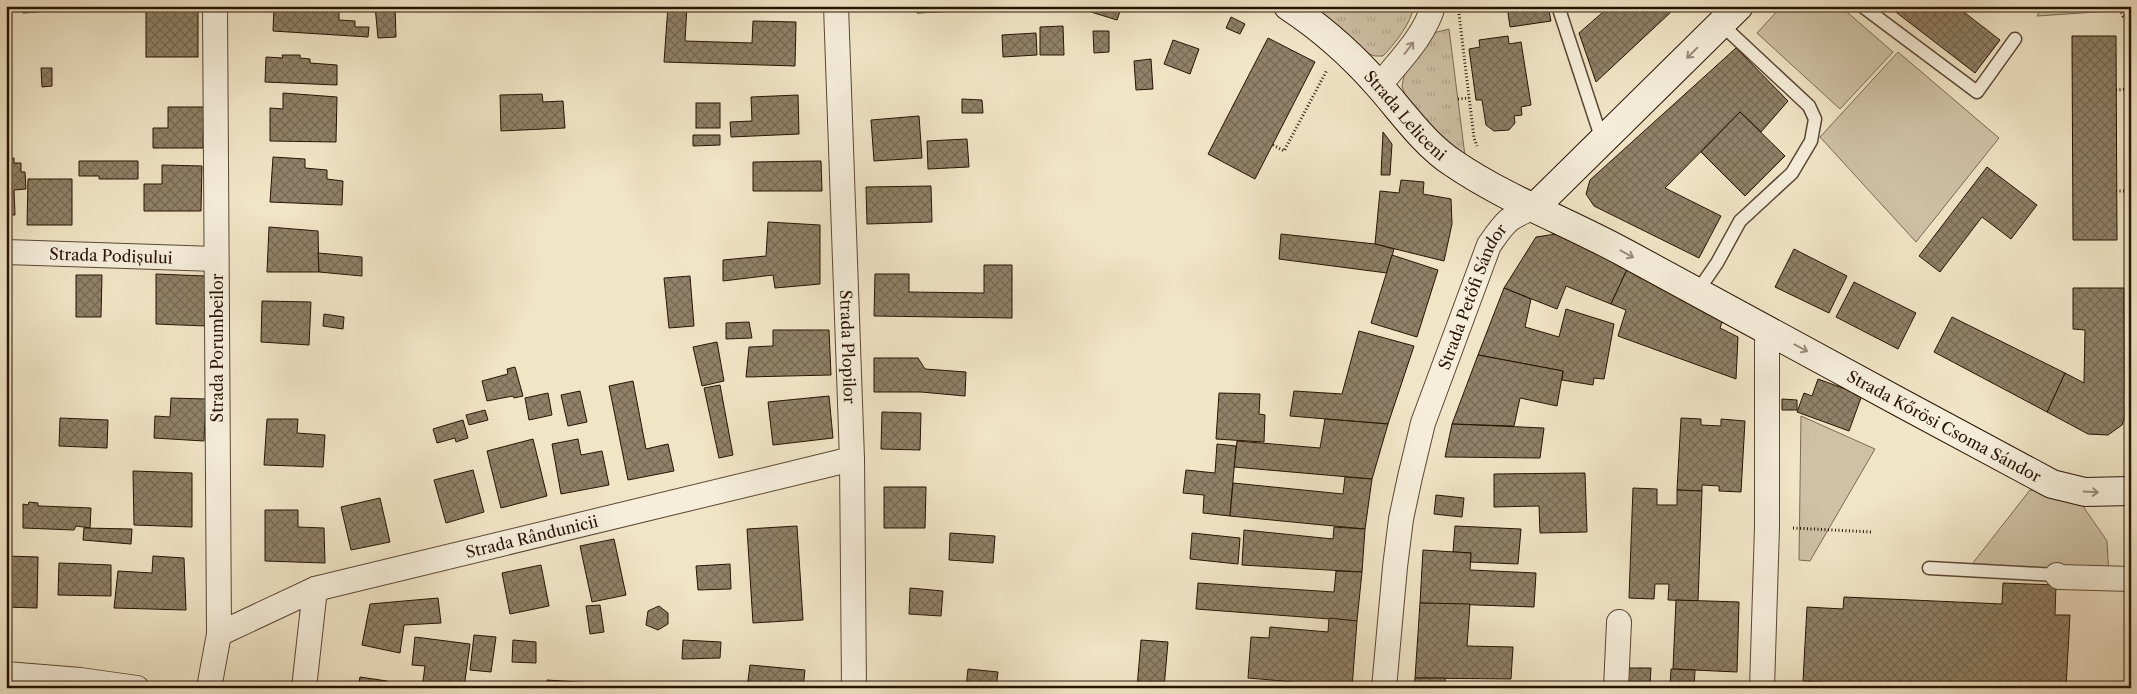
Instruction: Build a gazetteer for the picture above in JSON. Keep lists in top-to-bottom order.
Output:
{
  "streets": {
    "street": [
      "Strada Leliceni",
      "Strada Podișului",
      "Strada Petőfi Sándor",
      "Strada Plopilor",
      "Strada Porumbeilor",
      "Strada Kőrösi Csoma Sándor",
      "Strada Rândunicii"
    ]
  },
  "crossings": [
    ["Strada Leliceni", "Strada Petőfi Sándor"],
    ["Strada Leliceni", "Strada Kőrösi Csoma Sándor"],
    ["Strada Podișului", "Strada Porumbeilor"],
    ["Strada Petőfi Sándor", "Strada Kőrösi Csoma Sándor"],
    ["Strada Plopilor", "Strada Rândunicii"],
    ["Strada Porumbeilor", "Strada Rândunicii"]
  ],
  "one_way": ["Strada Kőrösi Csoma Sándor"]
}
